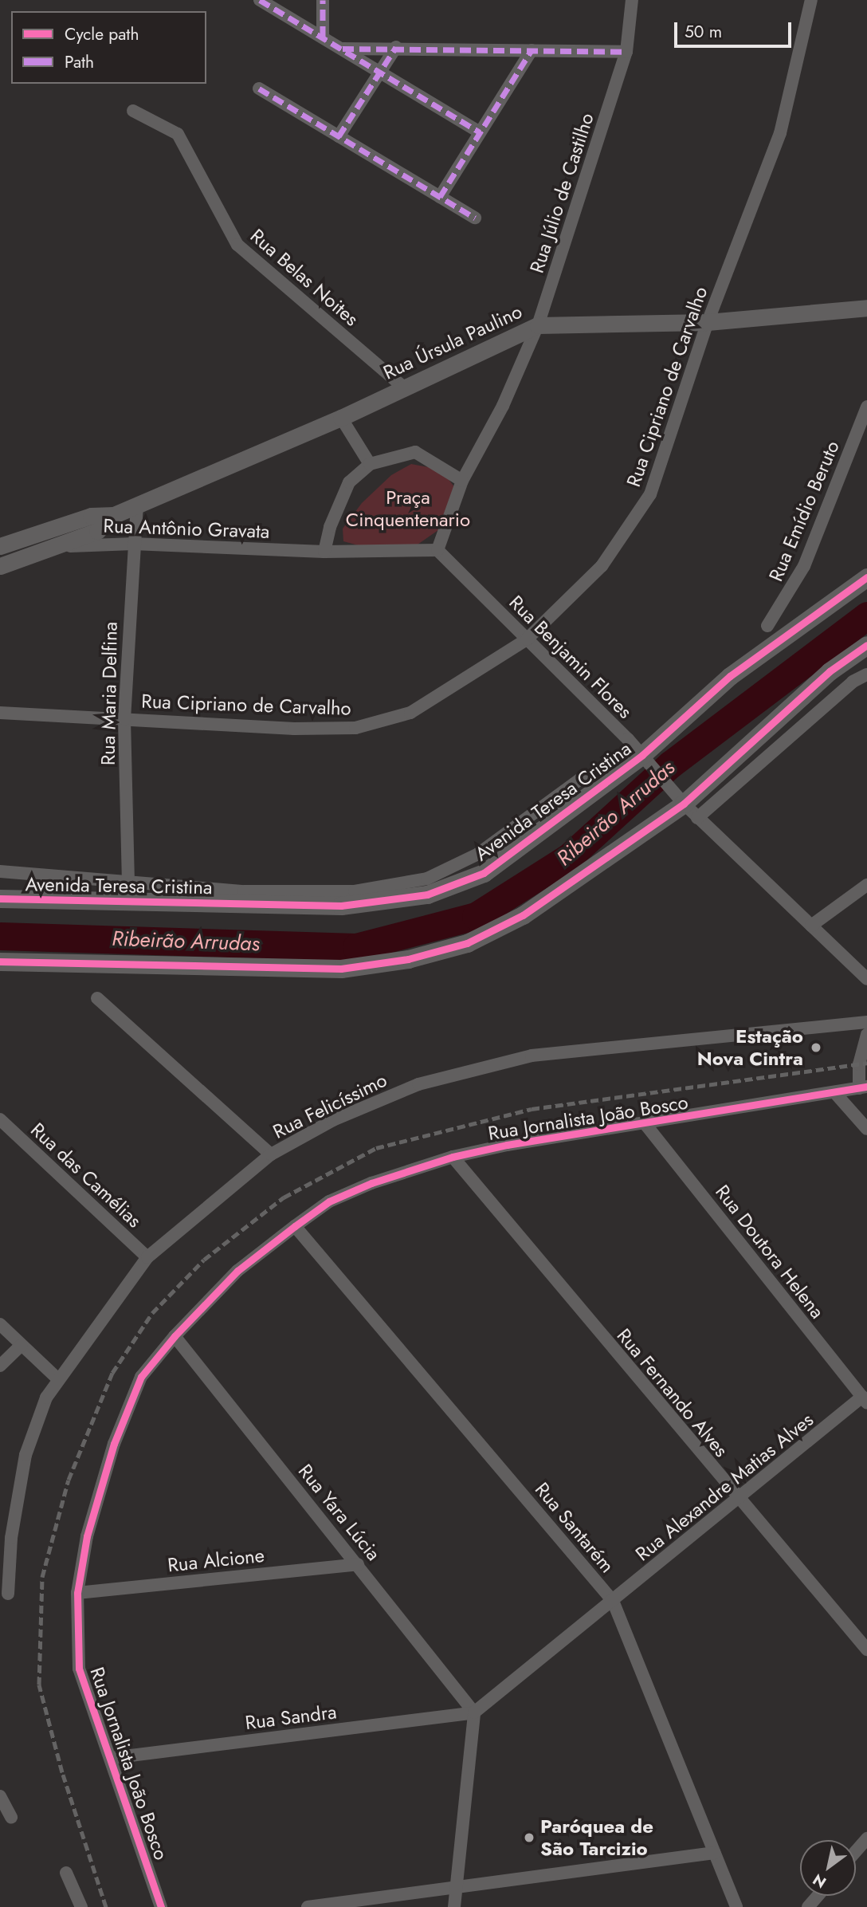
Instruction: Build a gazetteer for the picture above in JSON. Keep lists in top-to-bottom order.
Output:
{
  "streets": {
    "main road": ["Avenida Teresa Cristina"],
    "street": [
      "Rua Júlio de Castilho",
      "Rua Belas Noites",
      "Rua Úrsula Paulino",
      "Rua Cipriano de Carvalho",
      "Rua Emídio Beruto",
      "Rua Antônio Gravata",
      "Rua Benjamin Flores",
      "Rua Maria Delfina",
      "Rua Felicíssimo",
      "Rua Jornalista João Bosco",
      "Rua das Camélias",
      "Rua Doutora Helena",
      "Rua Fernando Alves",
      "Rua Alexandre Matias Alves",
      "Rua Yara Lúcia",
      "Rua Santarém",
      "Rua Alcione",
      "Rua Sandra"
    ]
  },
  "crossings": [
    ["Rua Júlio de Castilho", "Rua Úrsula Paulino"],
    ["Rua Júlio de Castilho", "Rua Antônio Gravata"],
    ["Rua Júlio de Castilho", "Rua Benjamin Flores"],
    ["Rua Belas Noites", "Rua Úrsula Paulino"],
    ["Rua Úrsula Paulino", "Rua Cipriano de Carvalho"],
    ["Rua Úrsula Paulino", "Rua Antônio Gravata"],
    ["Rua Úrsula Paulino", "Rua Maria Delfina"],
    ["Rua Cipriano de Carvalho", "Rua Benjamin Flores"],
    ["Rua Cipriano de Carvalho", "Rua Maria Delfina"],
    ["Rua Antônio Gravata", "Rua Benjamin Flores"],
    ["Rua Antônio Gravata", "Rua Maria Delfina"],
    ["Rua Benjamin Flores", "Avenida Teresa Cristina"],
    ["Rua Felicíssimo", "Rua das Camélias"],
    ["Rua Jornalista João Bosco", "Rua Doutora Helena"],
    ["Rua Jornalista João Bosco", "Rua Fernando Alves"],
    ["Rua Jornalista João Bosco", "Rua Yara Lúcia"],
    ["Rua Jornalista João Bosco", "Rua Santarém"],
    ["Rua Jornalista João Bosco", "Rua Alcione"],
    ["Rua Jornalista João Bosco", "Rua Sandra"],
    ["Rua Doutora Helena", "Rua Alexandre Matias Alves"],
    ["Rua Fernando Alves", "Rua Alexandre Matias Alves"],
    ["Rua Alexandre Matias Alves", "Rua Yara Lúcia"],
    ["Rua Alexandre Matias Alves", "Rua Santarém"],
    ["Rua Alexandre Matias Alves", "Rua Sandra"],
    ["Rua Yara Lúcia", "Rua Alcione"],
    ["Rua Yara Lúcia", "Rua Sandra"]
  ],
  "water": ["Ribeirão Arrudas"],
  "parks": ["Praça Cinquentenario"],
  "places": ["Estação Nova Cintra", "Paróquea de São Tarcizio"],
  "legend": ["Cycle path", "Path"],
  "scale_bar": "50 m",
  "north": "bottom left"
}
